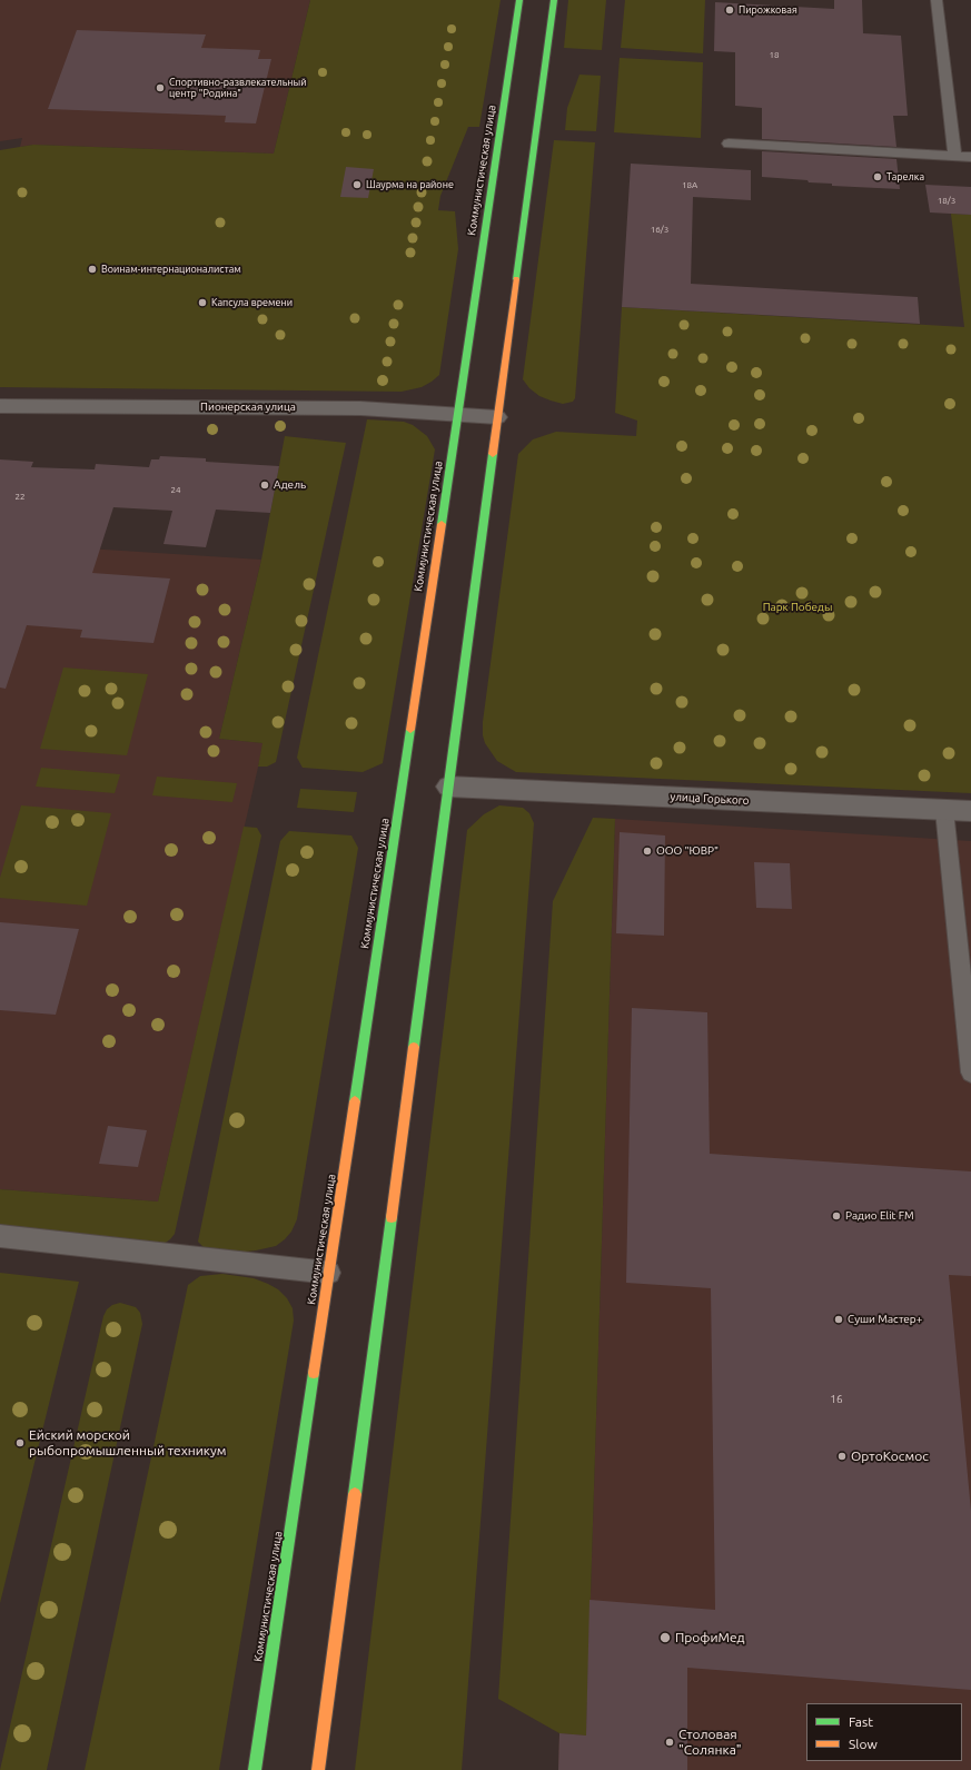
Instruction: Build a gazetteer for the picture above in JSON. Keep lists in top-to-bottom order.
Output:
{
  "streets": {
    "main road": ["Коммунистическая улица"],
    "street": ["Пионерская улица", "улица Горького"]
  },
  "crossings": [
    ["Коммунистическая улица", "Пионерская улица"]
  ],
  "parks": ["Парк Победы"],
  "places": [
    "Пирожковая",
    "Спортивно-развлекательный центр \"Родина\"",
    "Тарелка",
    "Шаурма на районе",
    "Воинам-интернационалистам",
    "Капсула времени",
    "Адель",
    "ООО \"ЮВР\"",
    "Радио Elit FM",
    "Суши Мастер+",
    "Ейский морской рыбопромышленный техникум",
    "ОртоКосмос",
    "ПрофиМед",
    "Столовая \"Солянка\""
  ],
  "house_numbers": [
    "18",
    "18А",
    "18/3",
    "16/3",
    "24",
    "22",
    "16"
  ],
  "legend": ["Fast", "Slow"]
}
